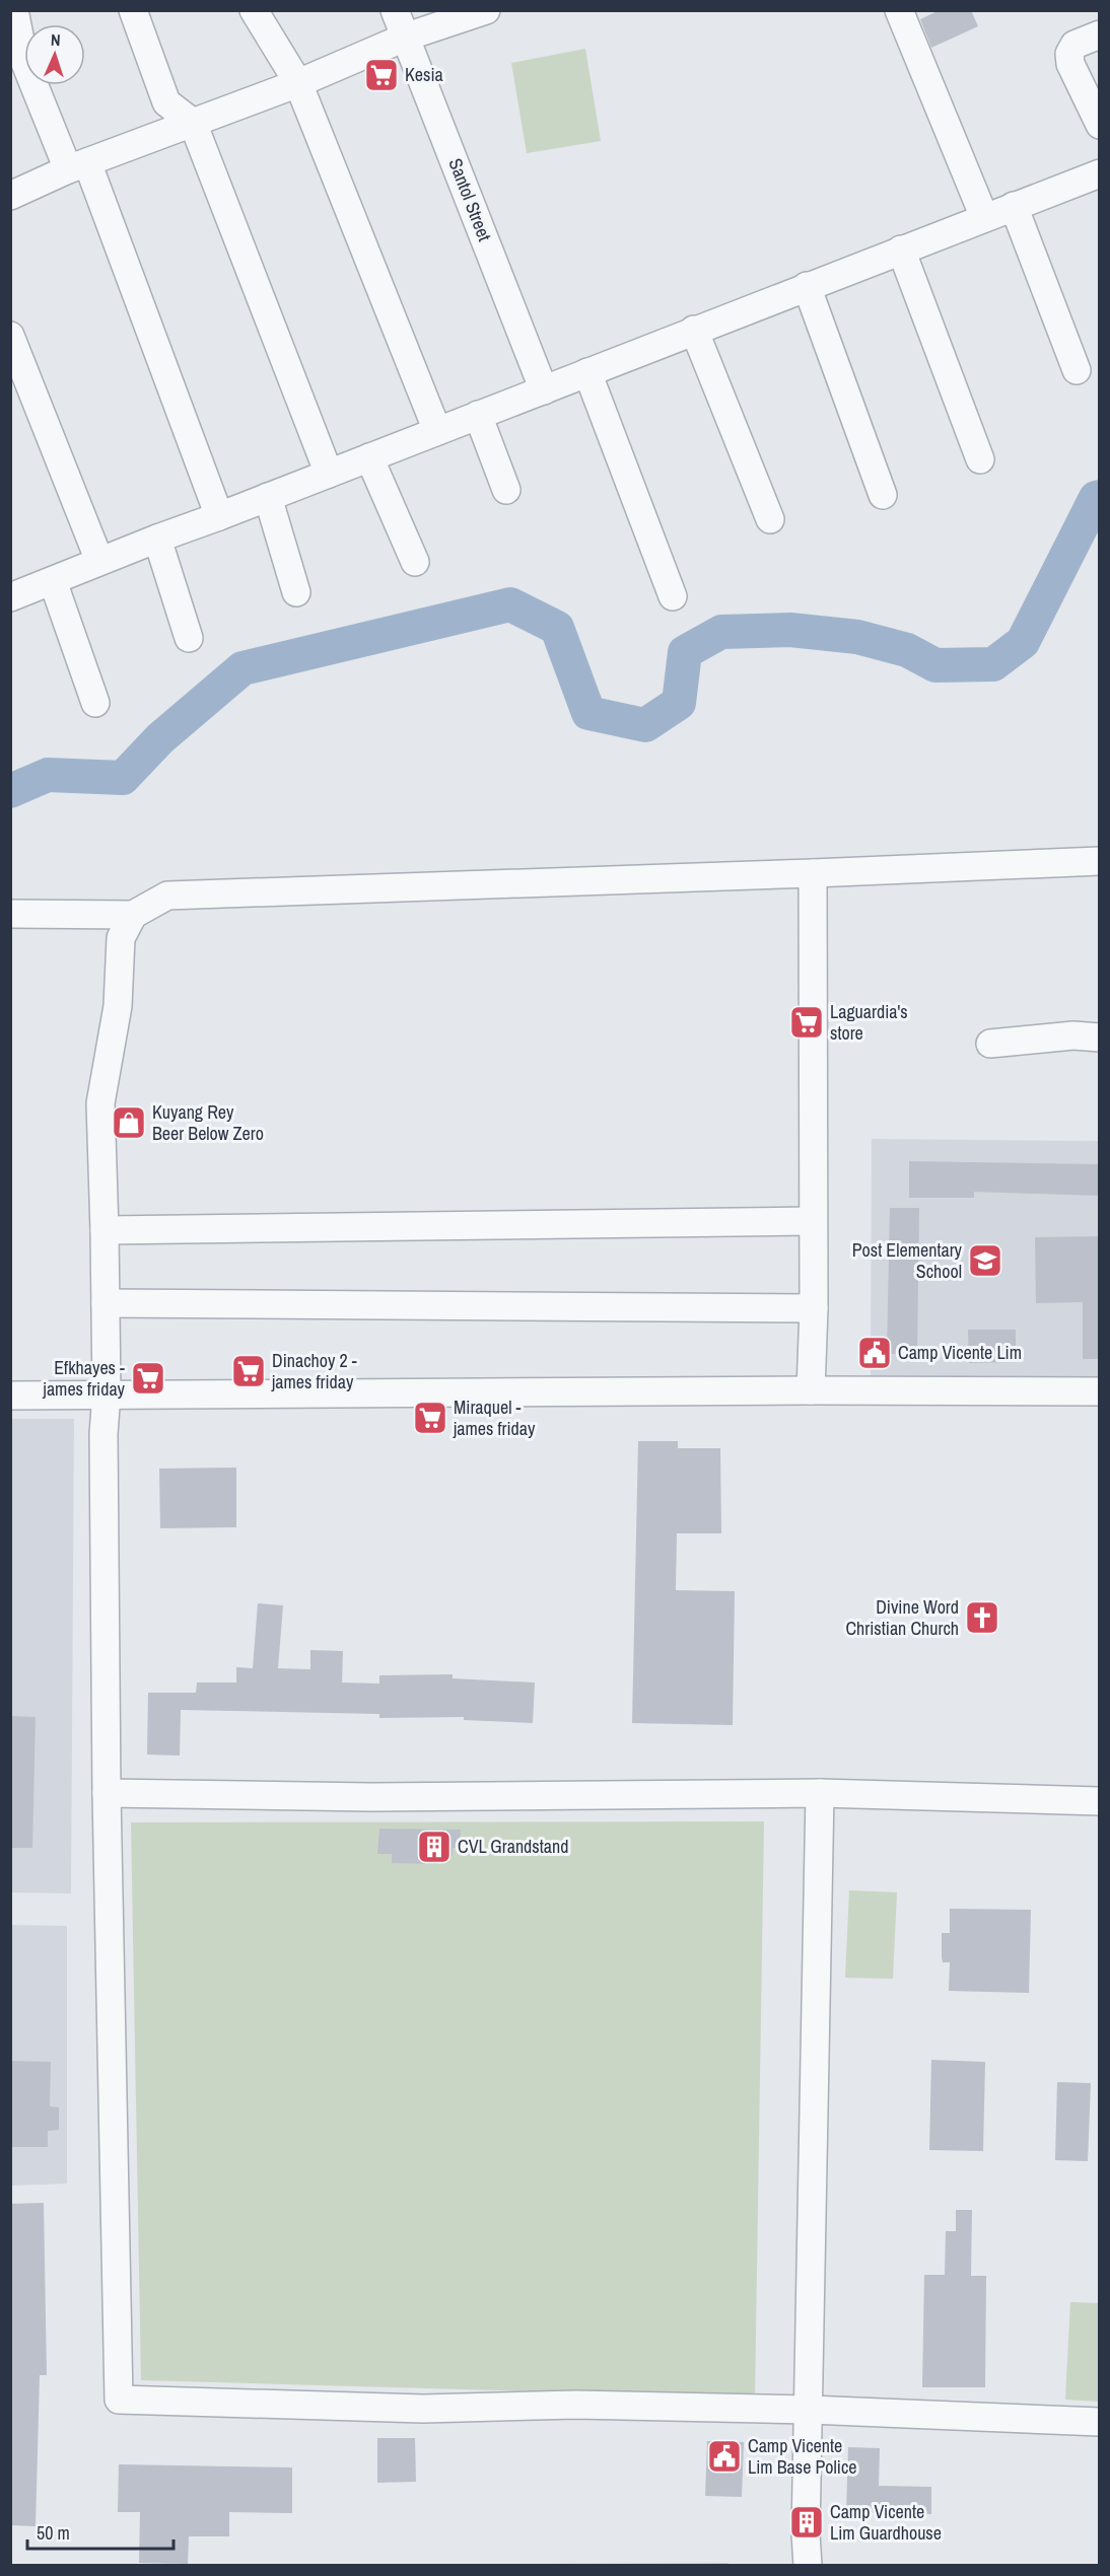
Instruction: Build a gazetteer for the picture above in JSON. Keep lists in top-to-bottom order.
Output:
{
  "streets": {
    "street": ["Santol Street"]
  },
  "places": {
    "supermarket": [
      "Kesia",
      "Laguardia's store",
      "Dinachoy 2 - james friday",
      "Efkhayes - james friday",
      "Miraquel - james friday"
    ],
    "shop": ["Kuyang Rey Beer Below Zero"],
    "school or university": ["Post Elementary School"],
    "public building": ["Camp Vicente Lim", "Camp Vicente Lim Base Police"],
    "church": ["Divine Word Christian Church"],
    "building": ["CVL Grandstand", "Camp Vicente Lim Guardhouse"]
  },
  "scale_bar": "50 m",
  "north": "top"
}
